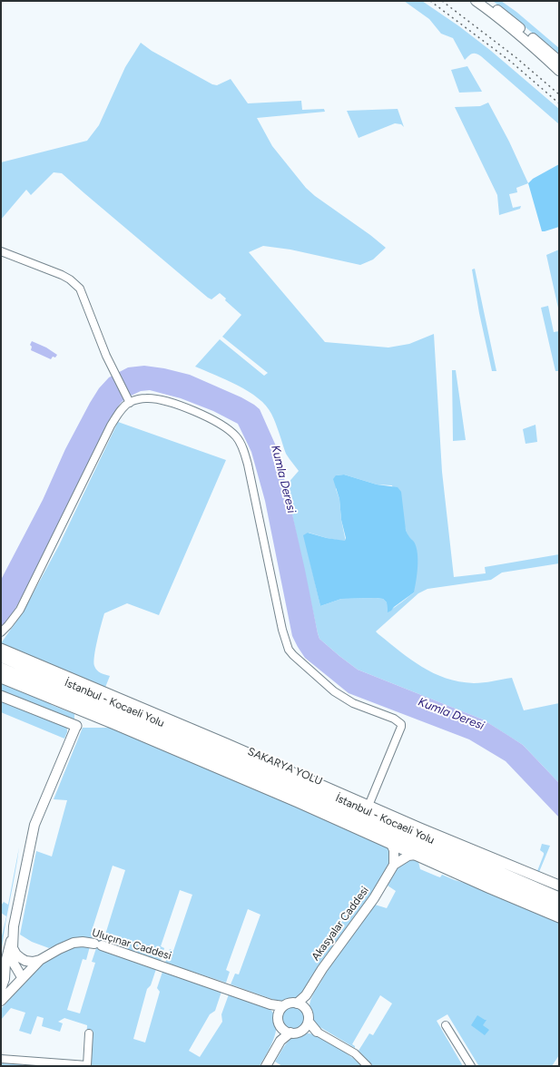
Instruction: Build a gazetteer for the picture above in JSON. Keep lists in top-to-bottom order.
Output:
{
  "streets": {
    "highway": ["İstanbul - Kocaeli Yolu", "SAKARYA YOLU"],
    "main road": ["Akasyalar Caddesi", "Uluçınar Caddesi"]
  },
  "crossings": [
    ["Akasyalar Caddesi", "Uluçınar Caddesi"]
  ],
  "water": ["Kumla Deresi"]
}
